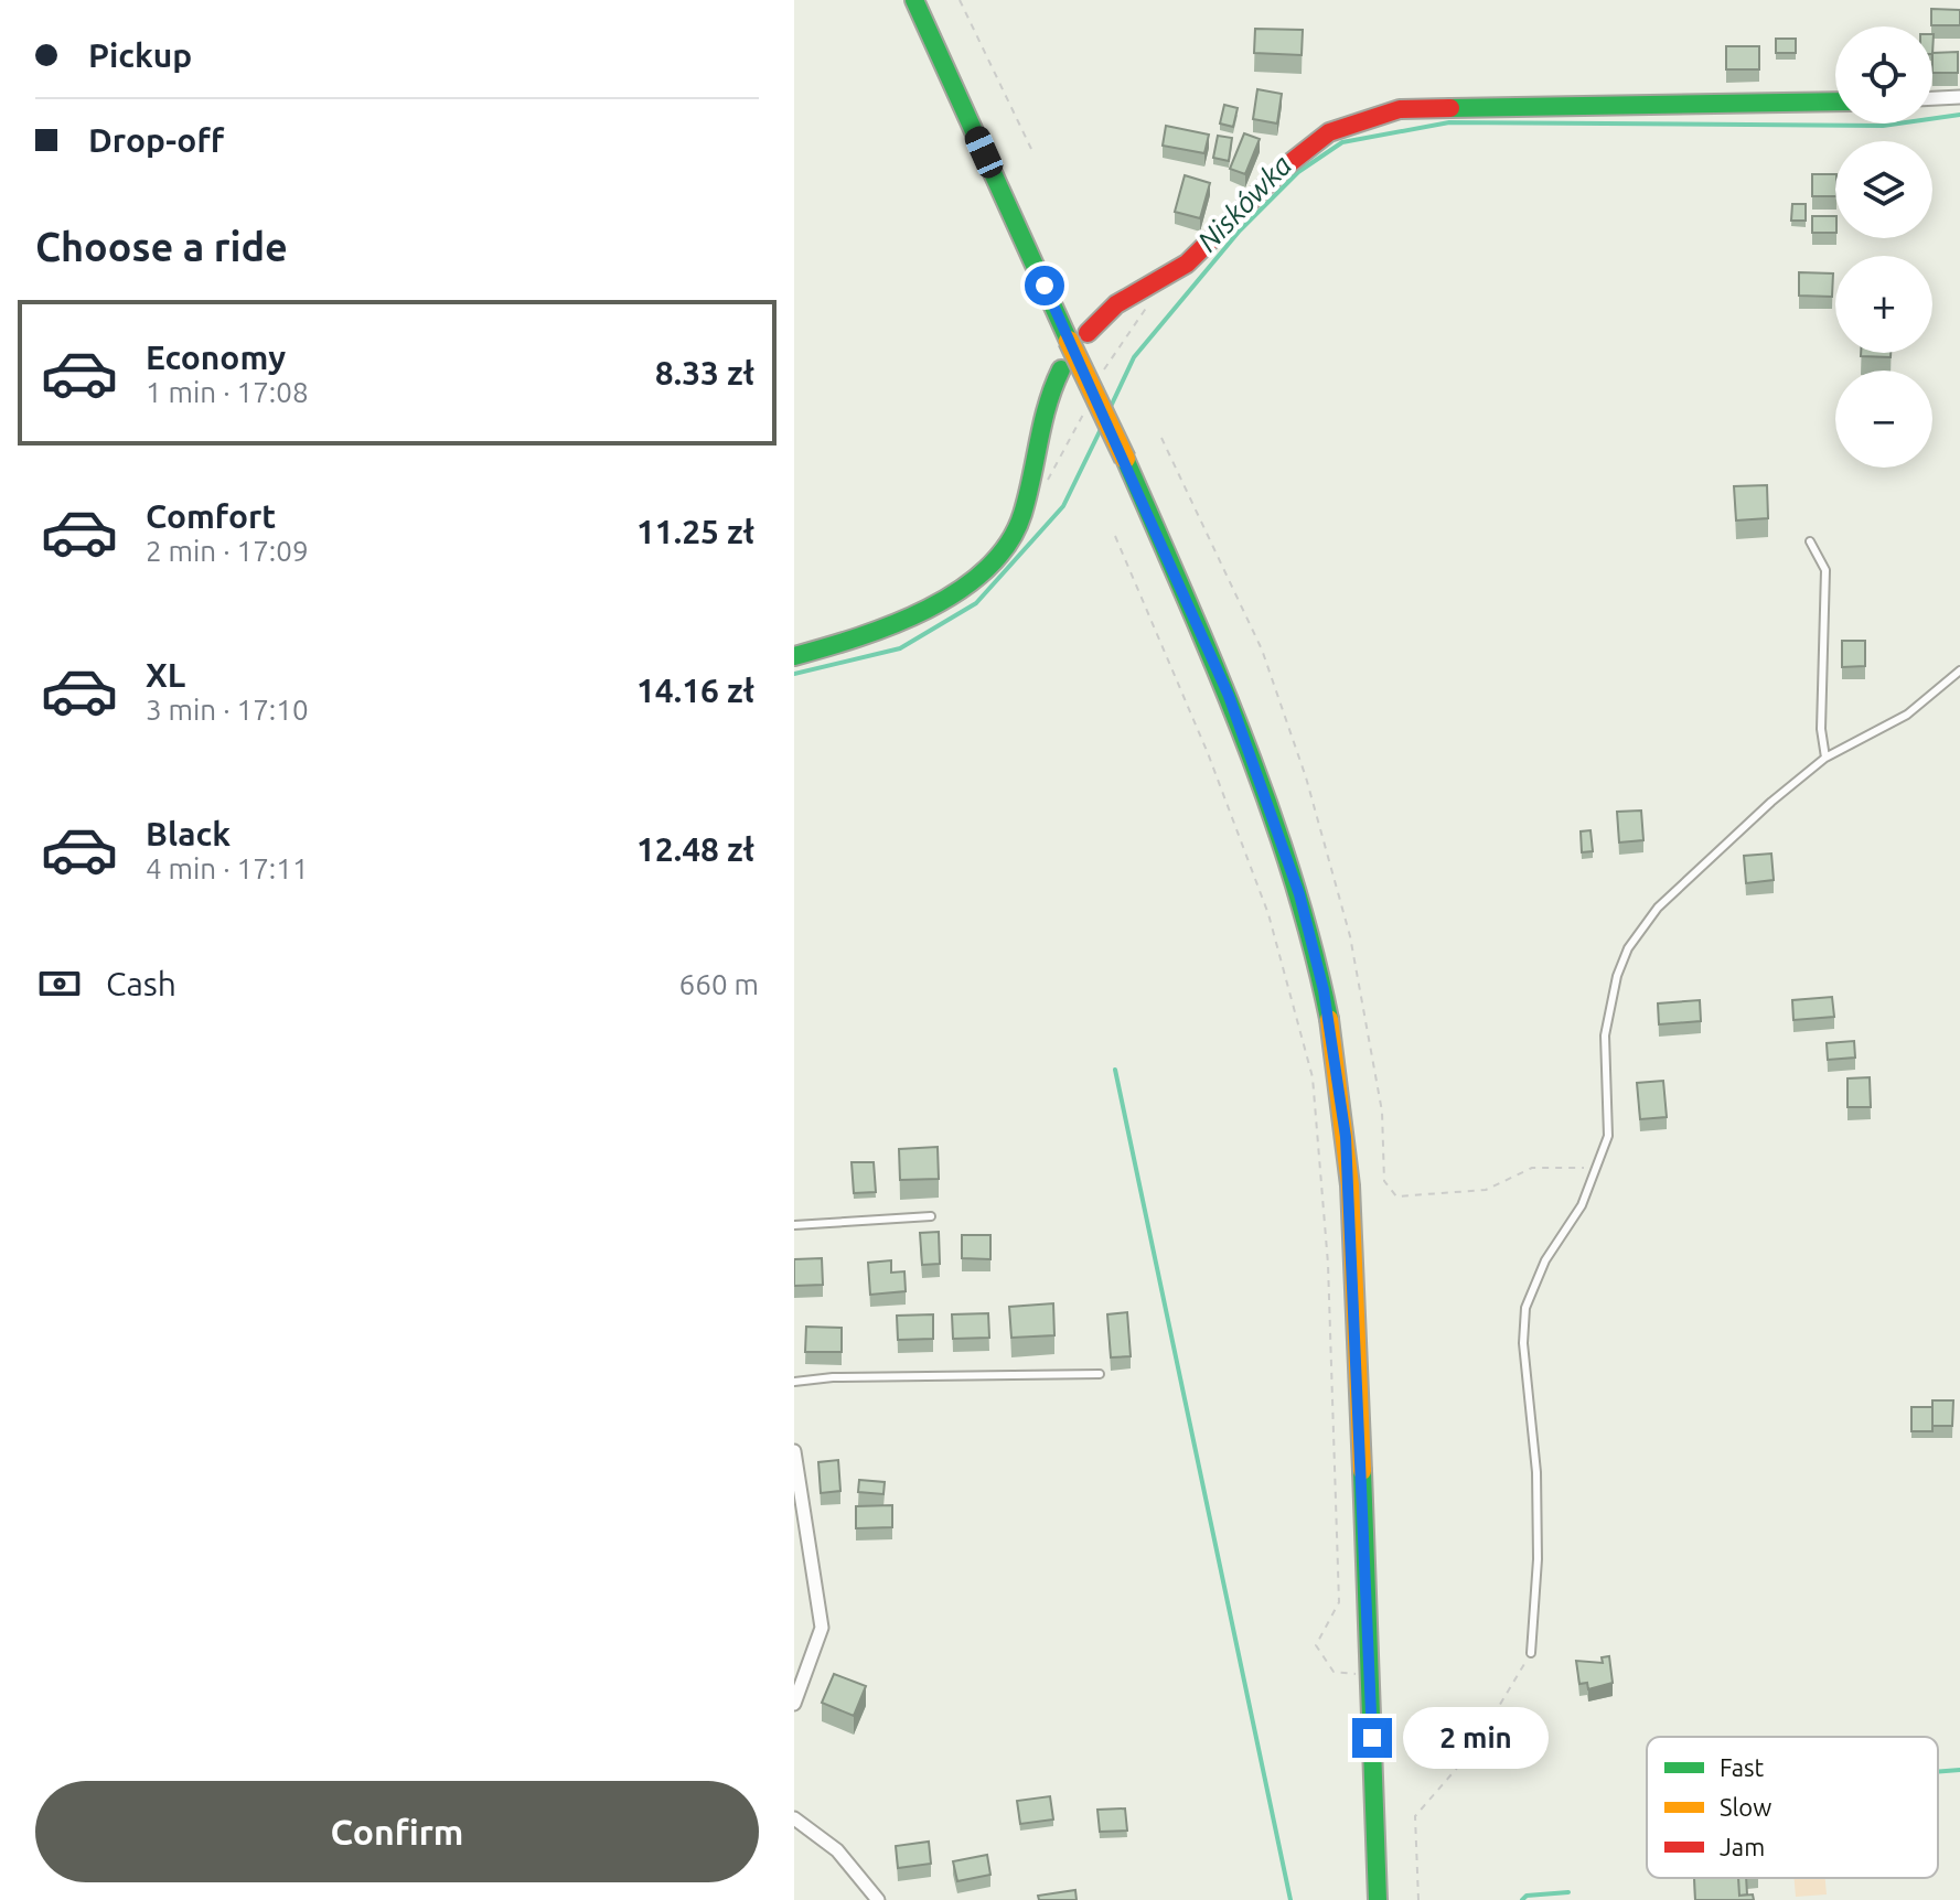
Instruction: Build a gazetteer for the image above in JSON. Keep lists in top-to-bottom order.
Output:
{
  "water": ["Niskówka"],
  "legend": ["Fast", "Slow", "Jam"],
  "page": {
    "banner": ["Pickup", "Drop-off"],
    "map_buttons": ["+", "−"],
    "heading": "Choose a ride",
    "list": [
      {
        "name": "Economy",
        "note": "1 min · 17:08",
        "value": "8.33 zł"
      },
      {
        "name": "Comfort",
        "note": "2 min · 17:09",
        "value": "11.25 zł"
      },
      {
        "name": "XL",
        "note": "3 min · 17:10",
        "value": "14.16 zł"
      },
      {
        "name": "Black",
        "note": "4 min · 17:11",
        "value": "12.48 zł"
      }
    ],
    "pay": ["Cash", "660 m"],
    "bubble": "2 min",
    "buttons": "Confirm"
  }
}
